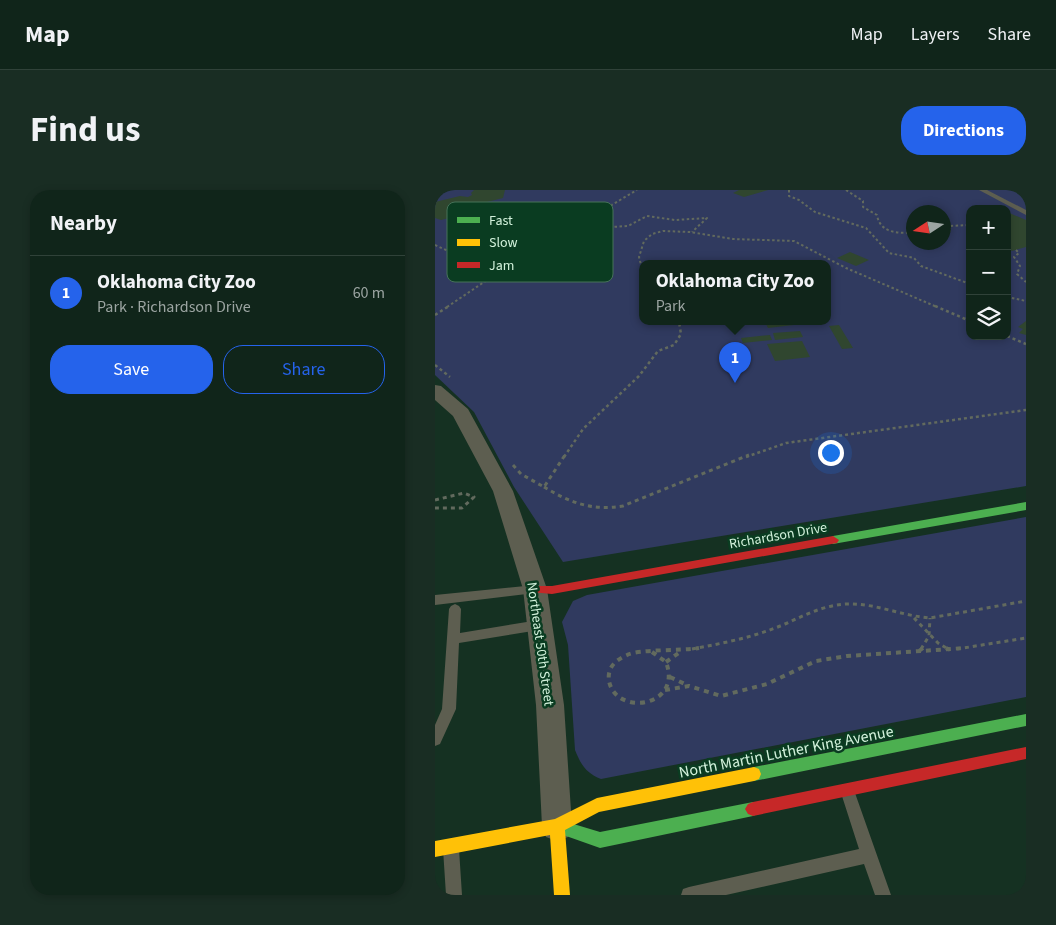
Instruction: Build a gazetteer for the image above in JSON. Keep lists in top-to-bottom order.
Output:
{
  "streets": {
    "main road": ["Richardson Drive", "Northeast 50th Street", "North Martin Luther King Avenue"]
  },
  "crossings": [
    ["Richardson Drive", "Northeast 50th Street"],
    ["Northeast 50th Street", "North Martin Luther King Avenue"]
  ],
  "legend": ["Fast", "Slow", "Jam"],
  "north": "left",
  "page": {
    "header": "Map",
    "nav": ["Map", "Layers", "Share"],
    "title": "Find us",
    "buttons": [
      "Directions",
      ["Save", "Share"]
    ],
    "heading": "Nearby",
    "map_buttons": ["+", "−"],
    "list": [
      {
        "mark": "1",
        "name": "Oklahoma City Zoo",
        "note": "Park · Richardson Drive",
        "value": "60 m"
      }
    ],
    "popup": ["Oklahoma City Zoo", "Park"],
    "pins": "1"
  }
}
